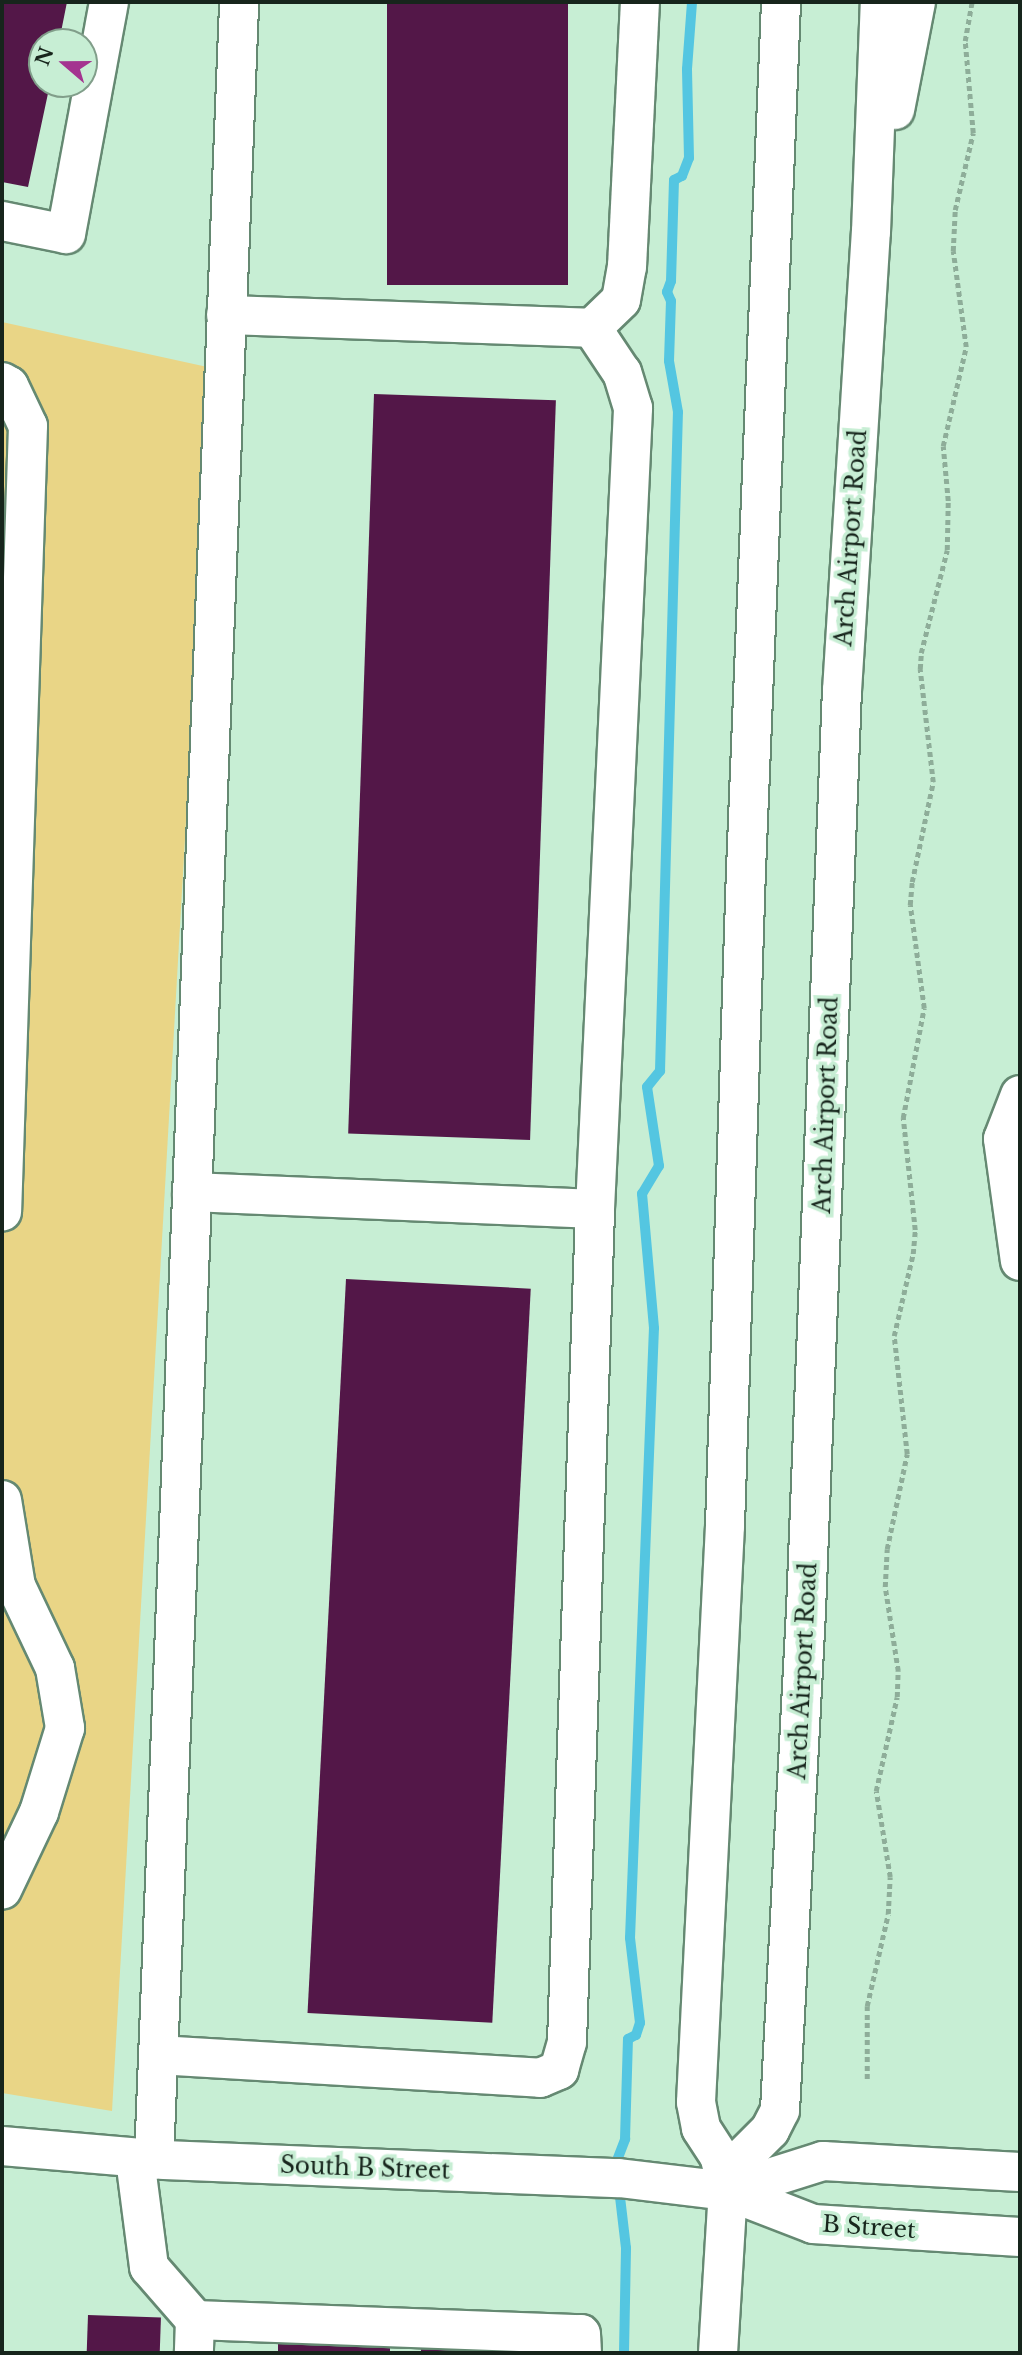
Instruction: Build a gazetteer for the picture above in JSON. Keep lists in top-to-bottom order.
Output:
{
  "streets": {
    "main road": ["Arch Airport Road", "South B Street", "B Street"]
  },
  "crossings": [
    ["Arch Airport Road", "South B Street"],
    ["Arch Airport Road", "B Street"],
    ["South B Street", "B Street"]
  ],
  "north": "left"
}
